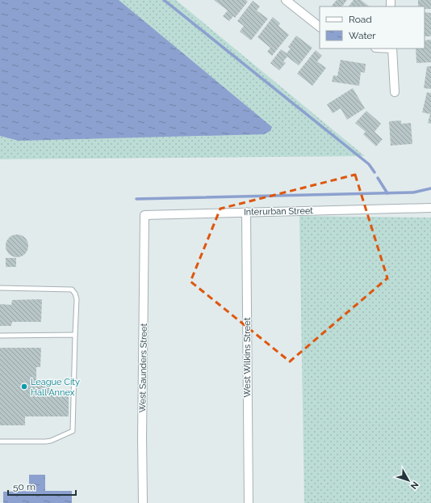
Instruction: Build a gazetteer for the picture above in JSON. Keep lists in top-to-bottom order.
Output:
{
  "streets": {
    "street": ["Interurban Street", "West Wilkins Street", "West Saunders Street"]
  },
  "crossings": [
    ["Interurban Street", "West Wilkins Street"],
    ["Interurban Street", "West Saunders Street"]
  ],
  "places": ["League City Hall Annex"],
  "legend": ["Road", "Water"],
  "scale_bar": "50 m",
  "north": "bottom right"
}
